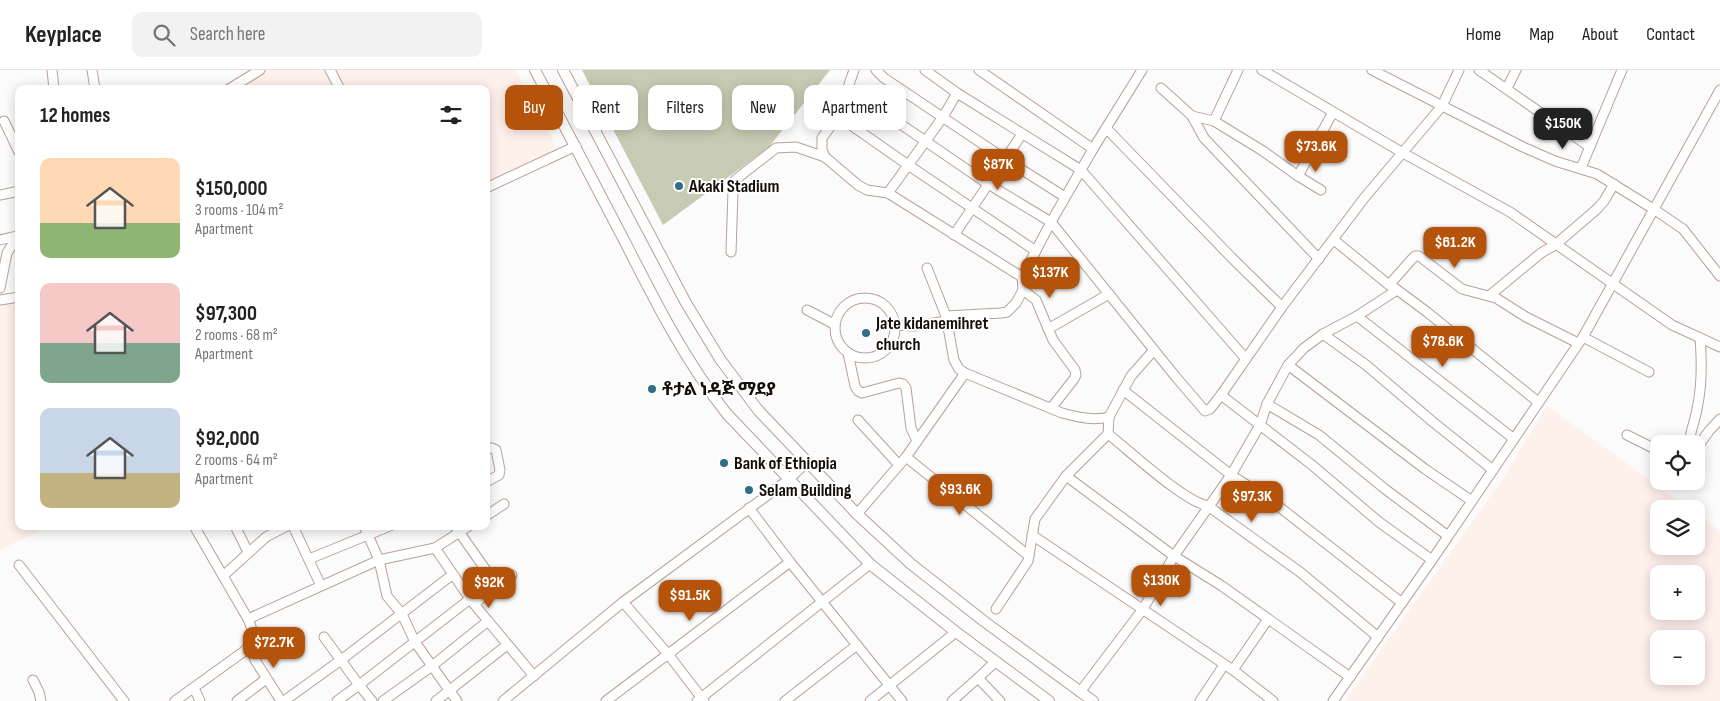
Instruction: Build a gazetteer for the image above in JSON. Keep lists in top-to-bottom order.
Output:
{
  "places": [
    "Akaki Stadium",
    "Jate kidanemihret church",
    "ቶታል ነዳጅ ማደያ",
    "Bank of Ethiopia",
    "Selam Building"
  ],
  "page": {
    "header": "Keyplace",
    "search": "Search here",
    "nav": [
      "Home",
      "Map",
      "About",
      "Contact"
    ],
    "chip": [
      "Buy",
      "Rent",
      "Filters",
      "New",
      "Apartment"
    ],
    "heading": "12 homes",
    "price": [
      "$150K",
      "$73.6K",
      "$87K",
      "$61.2K",
      "$137K",
      "$78.6K",
      "$93.6K",
      "$97.3K",
      "$130K",
      "$92K",
      "$91.5K",
      "$72.7K"
    ],
    "list": [
      {
        "name": "$150,000",
        "note": "3 rooms · 104 m² · Apartment"
      },
      {
        "name": "$97,300",
        "note": "2 rooms · 68 m² · Apartment"
      },
      {
        "name": "$92,000",
        "note": "2 rooms · 64 m² · Apartment"
      }
    ],
    "map_buttons": ["+", "−"]
  }
}
